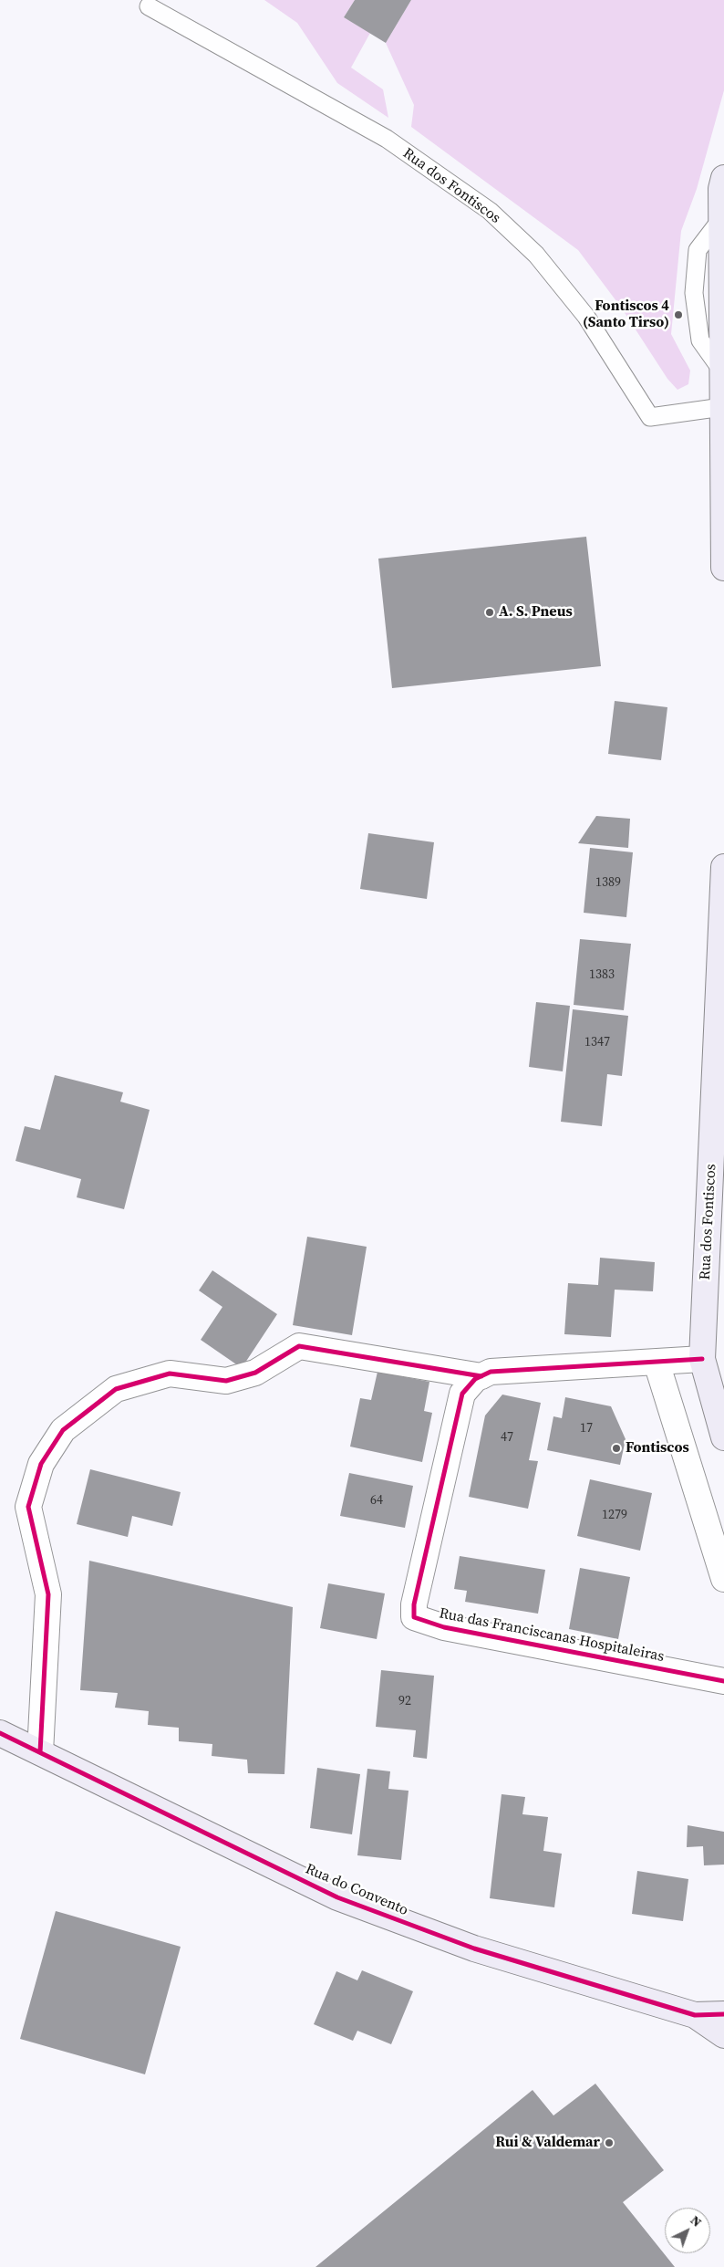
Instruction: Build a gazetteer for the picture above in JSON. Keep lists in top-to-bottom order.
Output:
{
  "streets": {
    "street": ["Rua dos Fontiscos", "Rua das Franciscanas Hospitaleiras", "Rua do Convento"]
  },
  "crossings": [
    ["Rua dos Fontiscos", "Rua das Franciscanas Hospitaleiras"]
  ],
  "places": [
    "Fontiscos 4 (Santo Tirso)",
    "A. S. Pneus",
    "Fontiscos",
    "Rui & Valdemar"
  ],
  "house_numbers": [
    "1389",
    "1383",
    "1347",
    "17",
    "47",
    "64",
    "1279",
    "92"
  ],
  "north": "top right"
}
